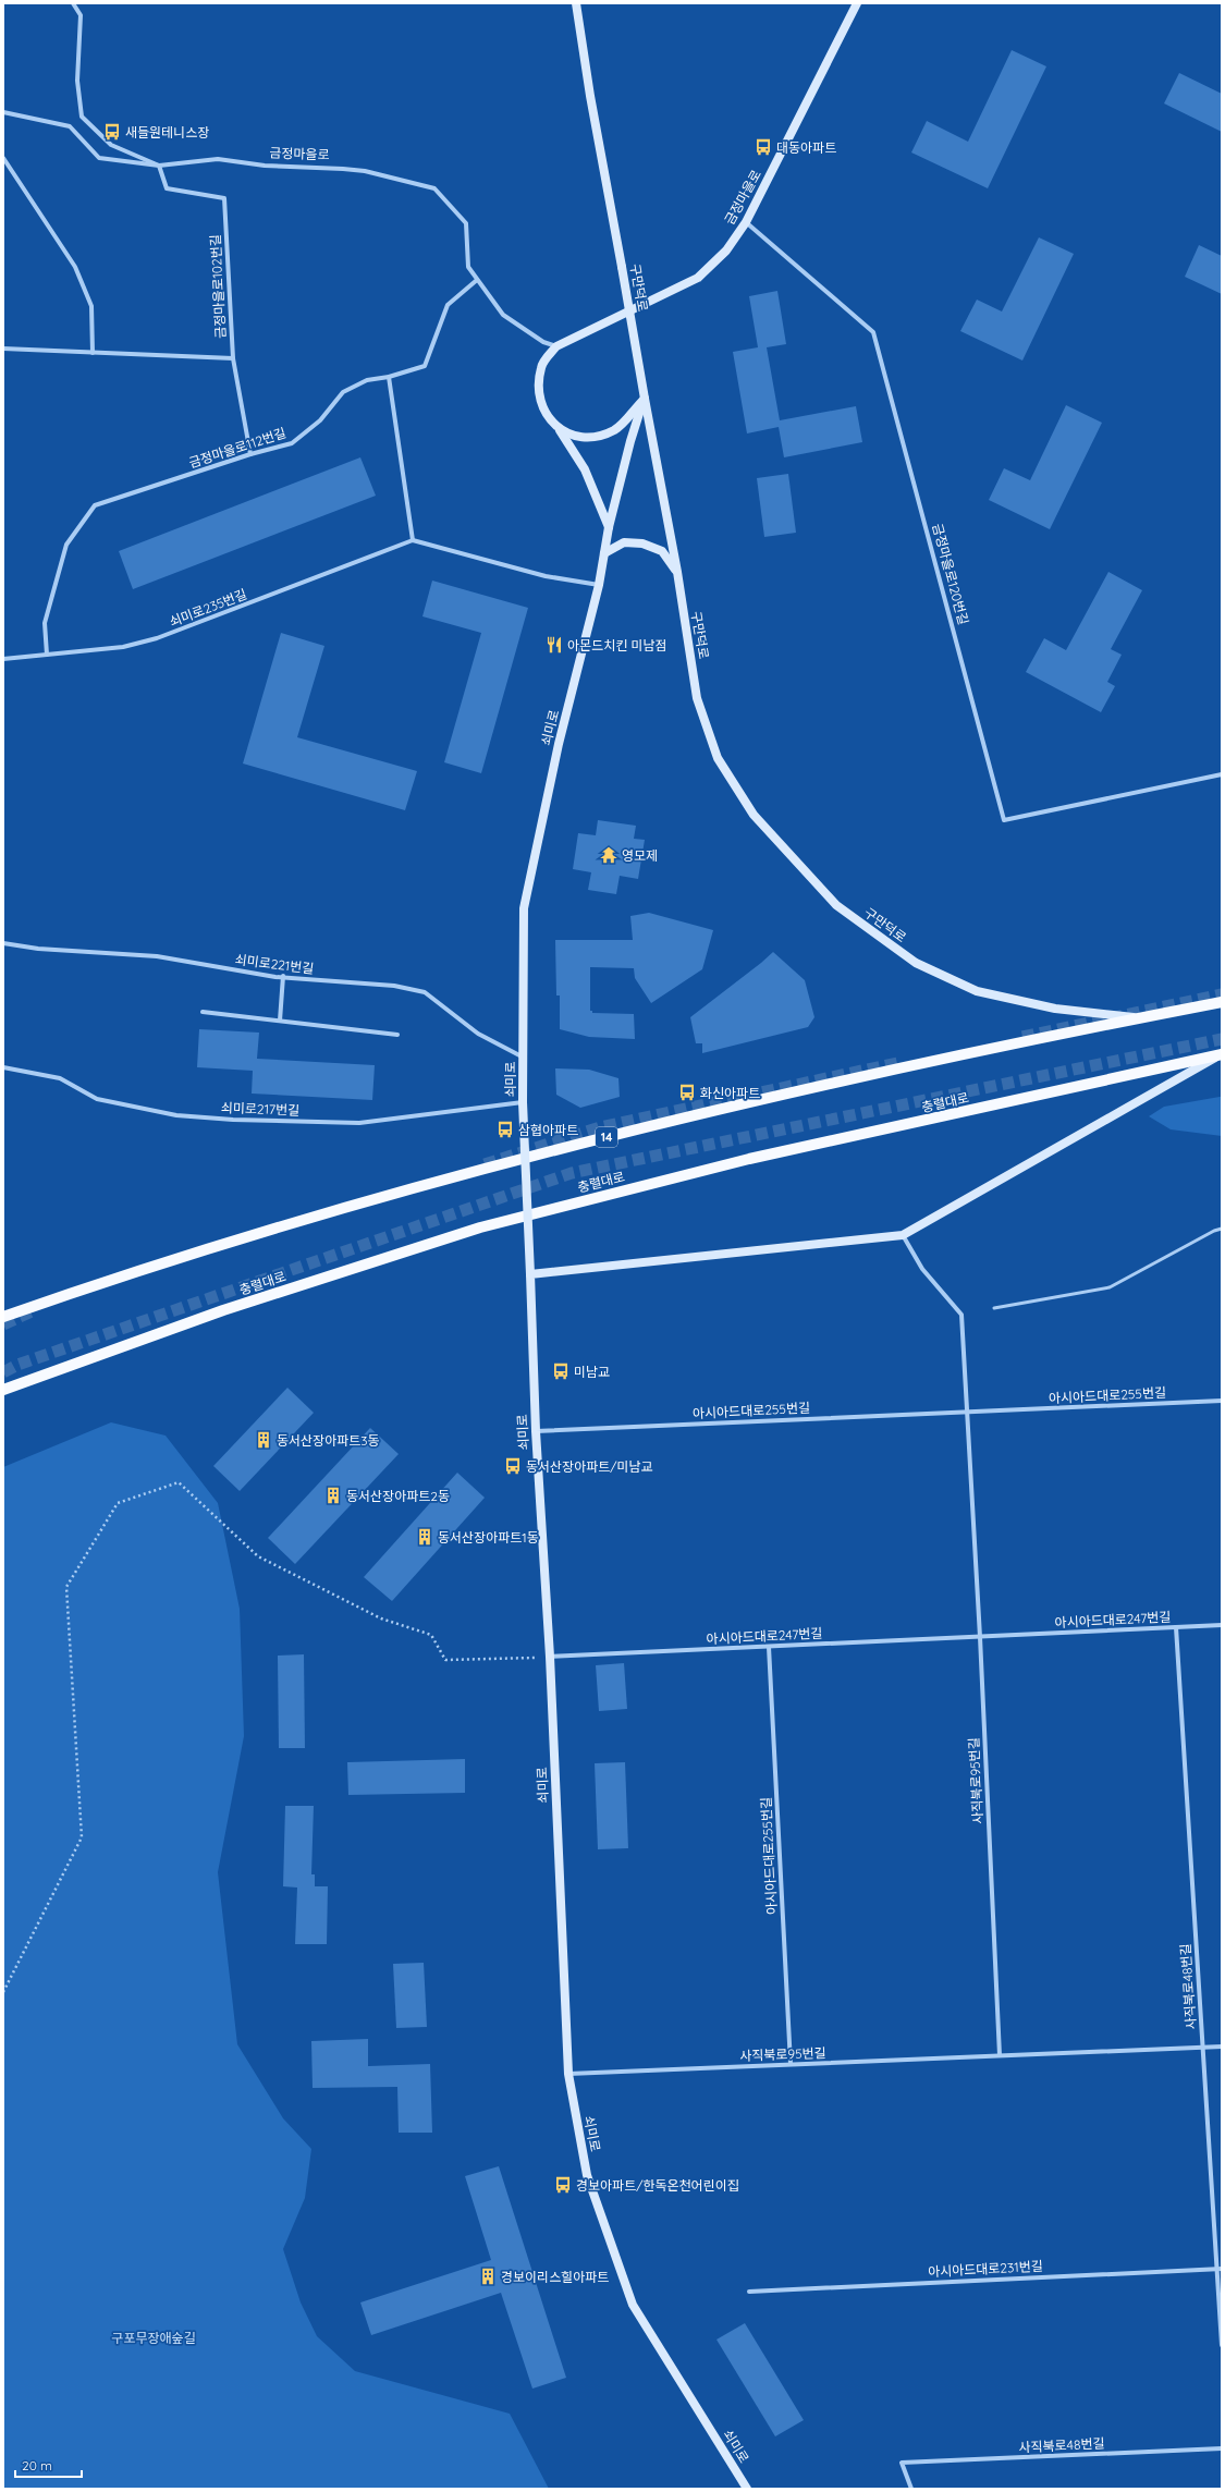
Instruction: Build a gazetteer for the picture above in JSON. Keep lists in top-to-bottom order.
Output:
{
  "streets": {
    "main road": [
      "금정마을로",
      "구만덕로",
      "쇠미로",
      "충렬대로",
      "14"
    ],
    "street": [
      "금정마을로102번길",
      "금정마을로112번길",
      "금정마을로120번길",
      "쇠미로235번길",
      "쇠미로221번길",
      "쇠미로217번길",
      "아시아드대로255번길",
      "아시아드대로247번길",
      "사직북로95번길",
      "사직북로48번길",
      "아시아드대로231번길"
    ]
  },
  "crossings": [
    ["금정마을로", "금정마을로102번길"],
    ["금정마을로", "금정마을로112번길"],
    ["금정마을로", "금정마을로120번길"],
    ["금정마을로", "쇠미로"],
    ["금정마을로102번길", "금정마을로112번길"],
    ["구만덕로", "쇠미로"],
    ["구만덕로", "14"],
    ["금정마을로112번길", "쇠미로235번길"],
    ["쇠미로", "쇠미로221번길"],
    ["쇠미로", "쇠미로217번길"],
    ["쇠미로", "아시아드대로255번길"],
    ["쇠미로", "아시아드대로247번길"],
    ["쇠미로", "사직북로95번길"],
    ["아시아드대로255번길", "아시아드대로247번길"],
    ["아시아드대로255번길", "사직북로95번길"],
    ["아시아드대로247번길", "사직북로95번길"],
    ["아시아드대로247번길", "사직북로48번길"],
    ["사직북로95번길", "사직북로48번길"],
    ["사직북로48번길", "아시아드대로231번길"]
  ],
  "parks": ["구포무장애숲길"],
  "places": {
    "bus stop": [
      "새들원테니스장",
      "대동아파트",
      "화신아파트",
      "삼협아파트",
      "미남교",
      "동서산장아파트/미남교",
      "경보아파트/한독온천어린이집"
    ],
    "restaurant": ["아몬드치킨 미남점"],
    "temple": ["영모제"],
    "building": [
      "동서산장아파트3동",
      "동서산장아파트2동",
      "동서산장아파트1동",
      "경보이리스힐아파트"
    ]
  },
  "scale_bar": "20 m"
}
